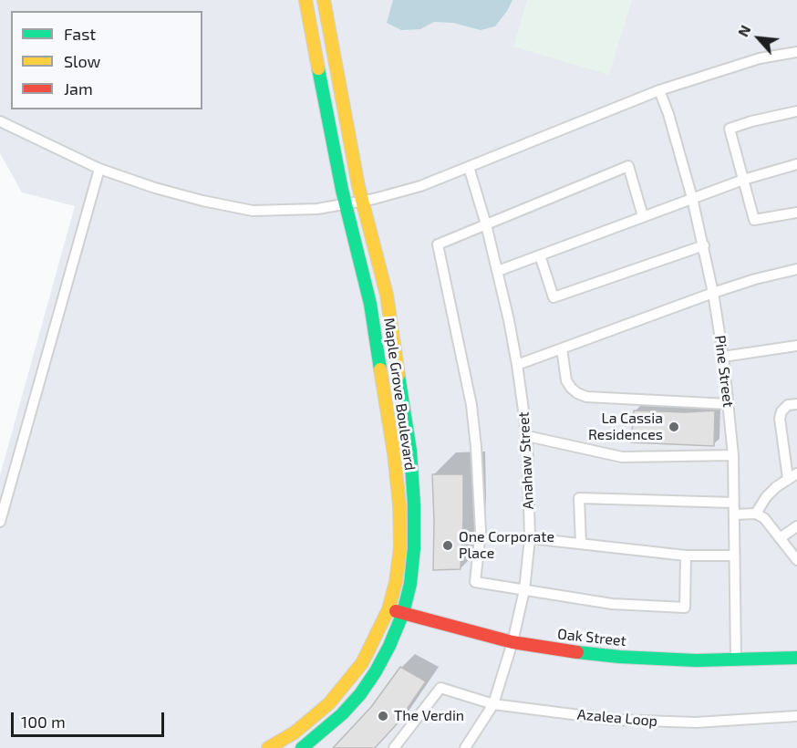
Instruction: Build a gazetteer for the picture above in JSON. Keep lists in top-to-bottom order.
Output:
{
  "streets": {
    "street": [
      "Pine Street",
      "Maple Grove Boulevard",
      "Anahaw Street",
      "Oak Street",
      "Azalea Loop"
    ]
  },
  "crossings": [
    ["Pine Street", "Oak Street"],
    ["Maple Grove Boulevard", "Oak Street"],
    ["Anahaw Street", "Oak Street"],
    ["Anahaw Street", "Azalea Loop"]
  ],
  "places": ["La Cassia Residences", "One Corporate Place", "The Verdin"],
  "legend": ["Fast", "Slow", "Jam"],
  "scale_bar": "100 m",
  "north": "top left"
}
